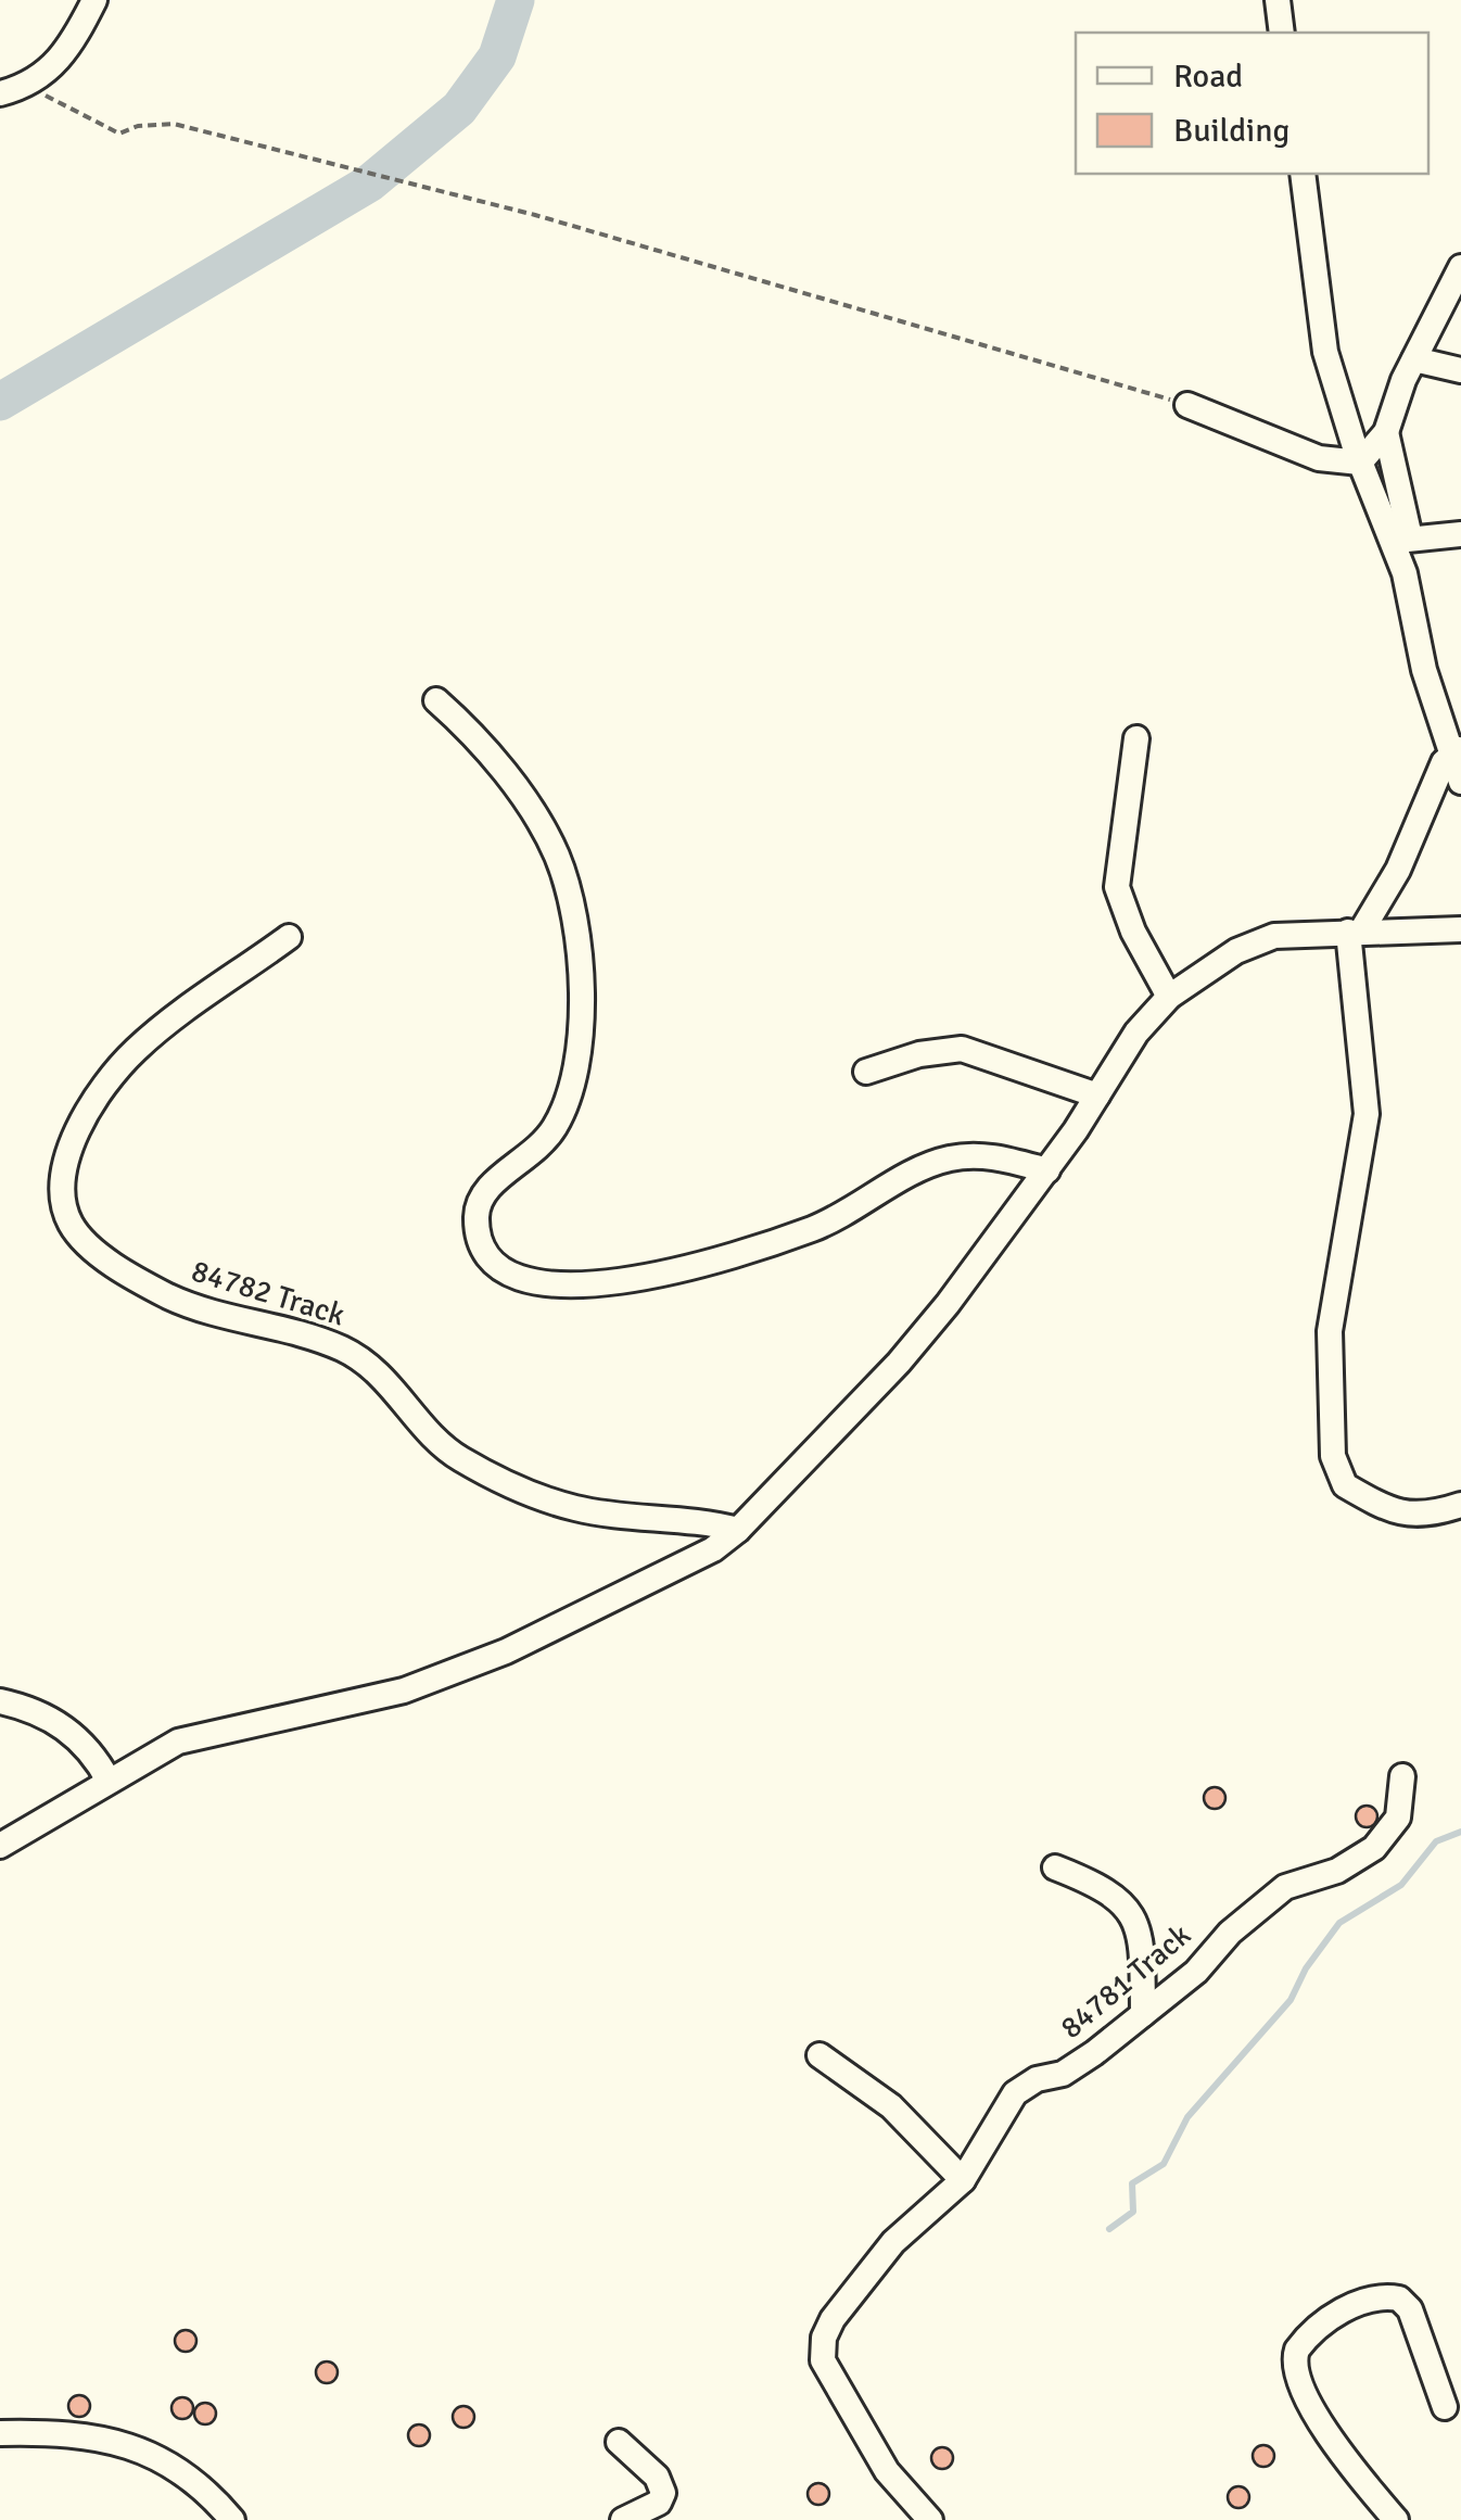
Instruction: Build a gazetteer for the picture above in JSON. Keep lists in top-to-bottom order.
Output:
{
  "streets": {
    "street": ["84782 Track", "84781 Track"]
  },
  "legend": ["Road", "Building"]
}
